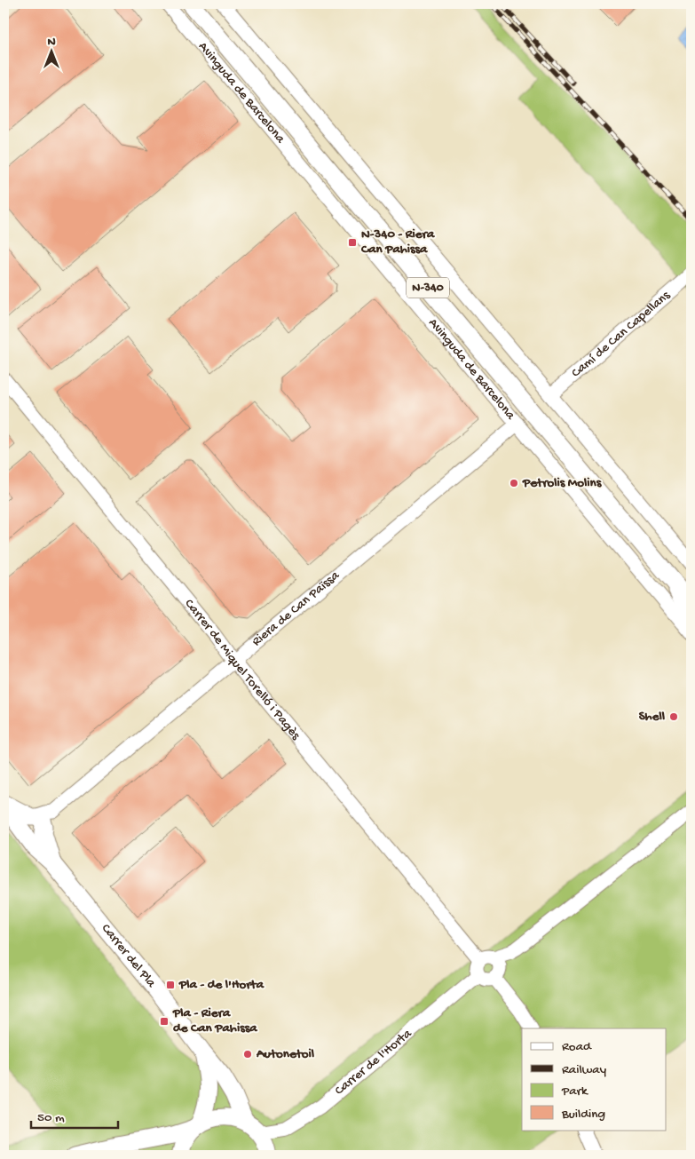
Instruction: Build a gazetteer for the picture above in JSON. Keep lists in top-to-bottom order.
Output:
{
  "streets": {
    "main road": ["Avinguda de Barcelona", "N-340", "Carrer del Pla"],
    "street": [
      "Camí de Can Capellans",
      "Riera de Can Païssa",
      "Carrer de Miquel Torelló i Pagès",
      "Carrer de l'Horta"
    ]
  },
  "crossings": [
    ["Avinguda de Barcelona", "Riera de Can Païssa"],
    ["Riera de Can Païssa", "Carrer de Miquel Torelló i Pagès"],
    ["Riera de Can Païssa", "Carrer del Pla"],
    ["Carrer de Miquel Torelló i Pagès", "Carrer de l'Horta"]
  ],
  "places": {
    "transit": ["N-340 - Riera Can Pahissa", "Pla - de l'Horta", "Pla - Riera de Can Pahissa"],
    "other": ["Petrolis Molins", "Shell", "Autonetoil"]
  },
  "legend": [
    "Road",
    "Railway",
    "Park",
    "Building"
  ],
  "scale_bar": "50 m",
  "north": "top"
}
